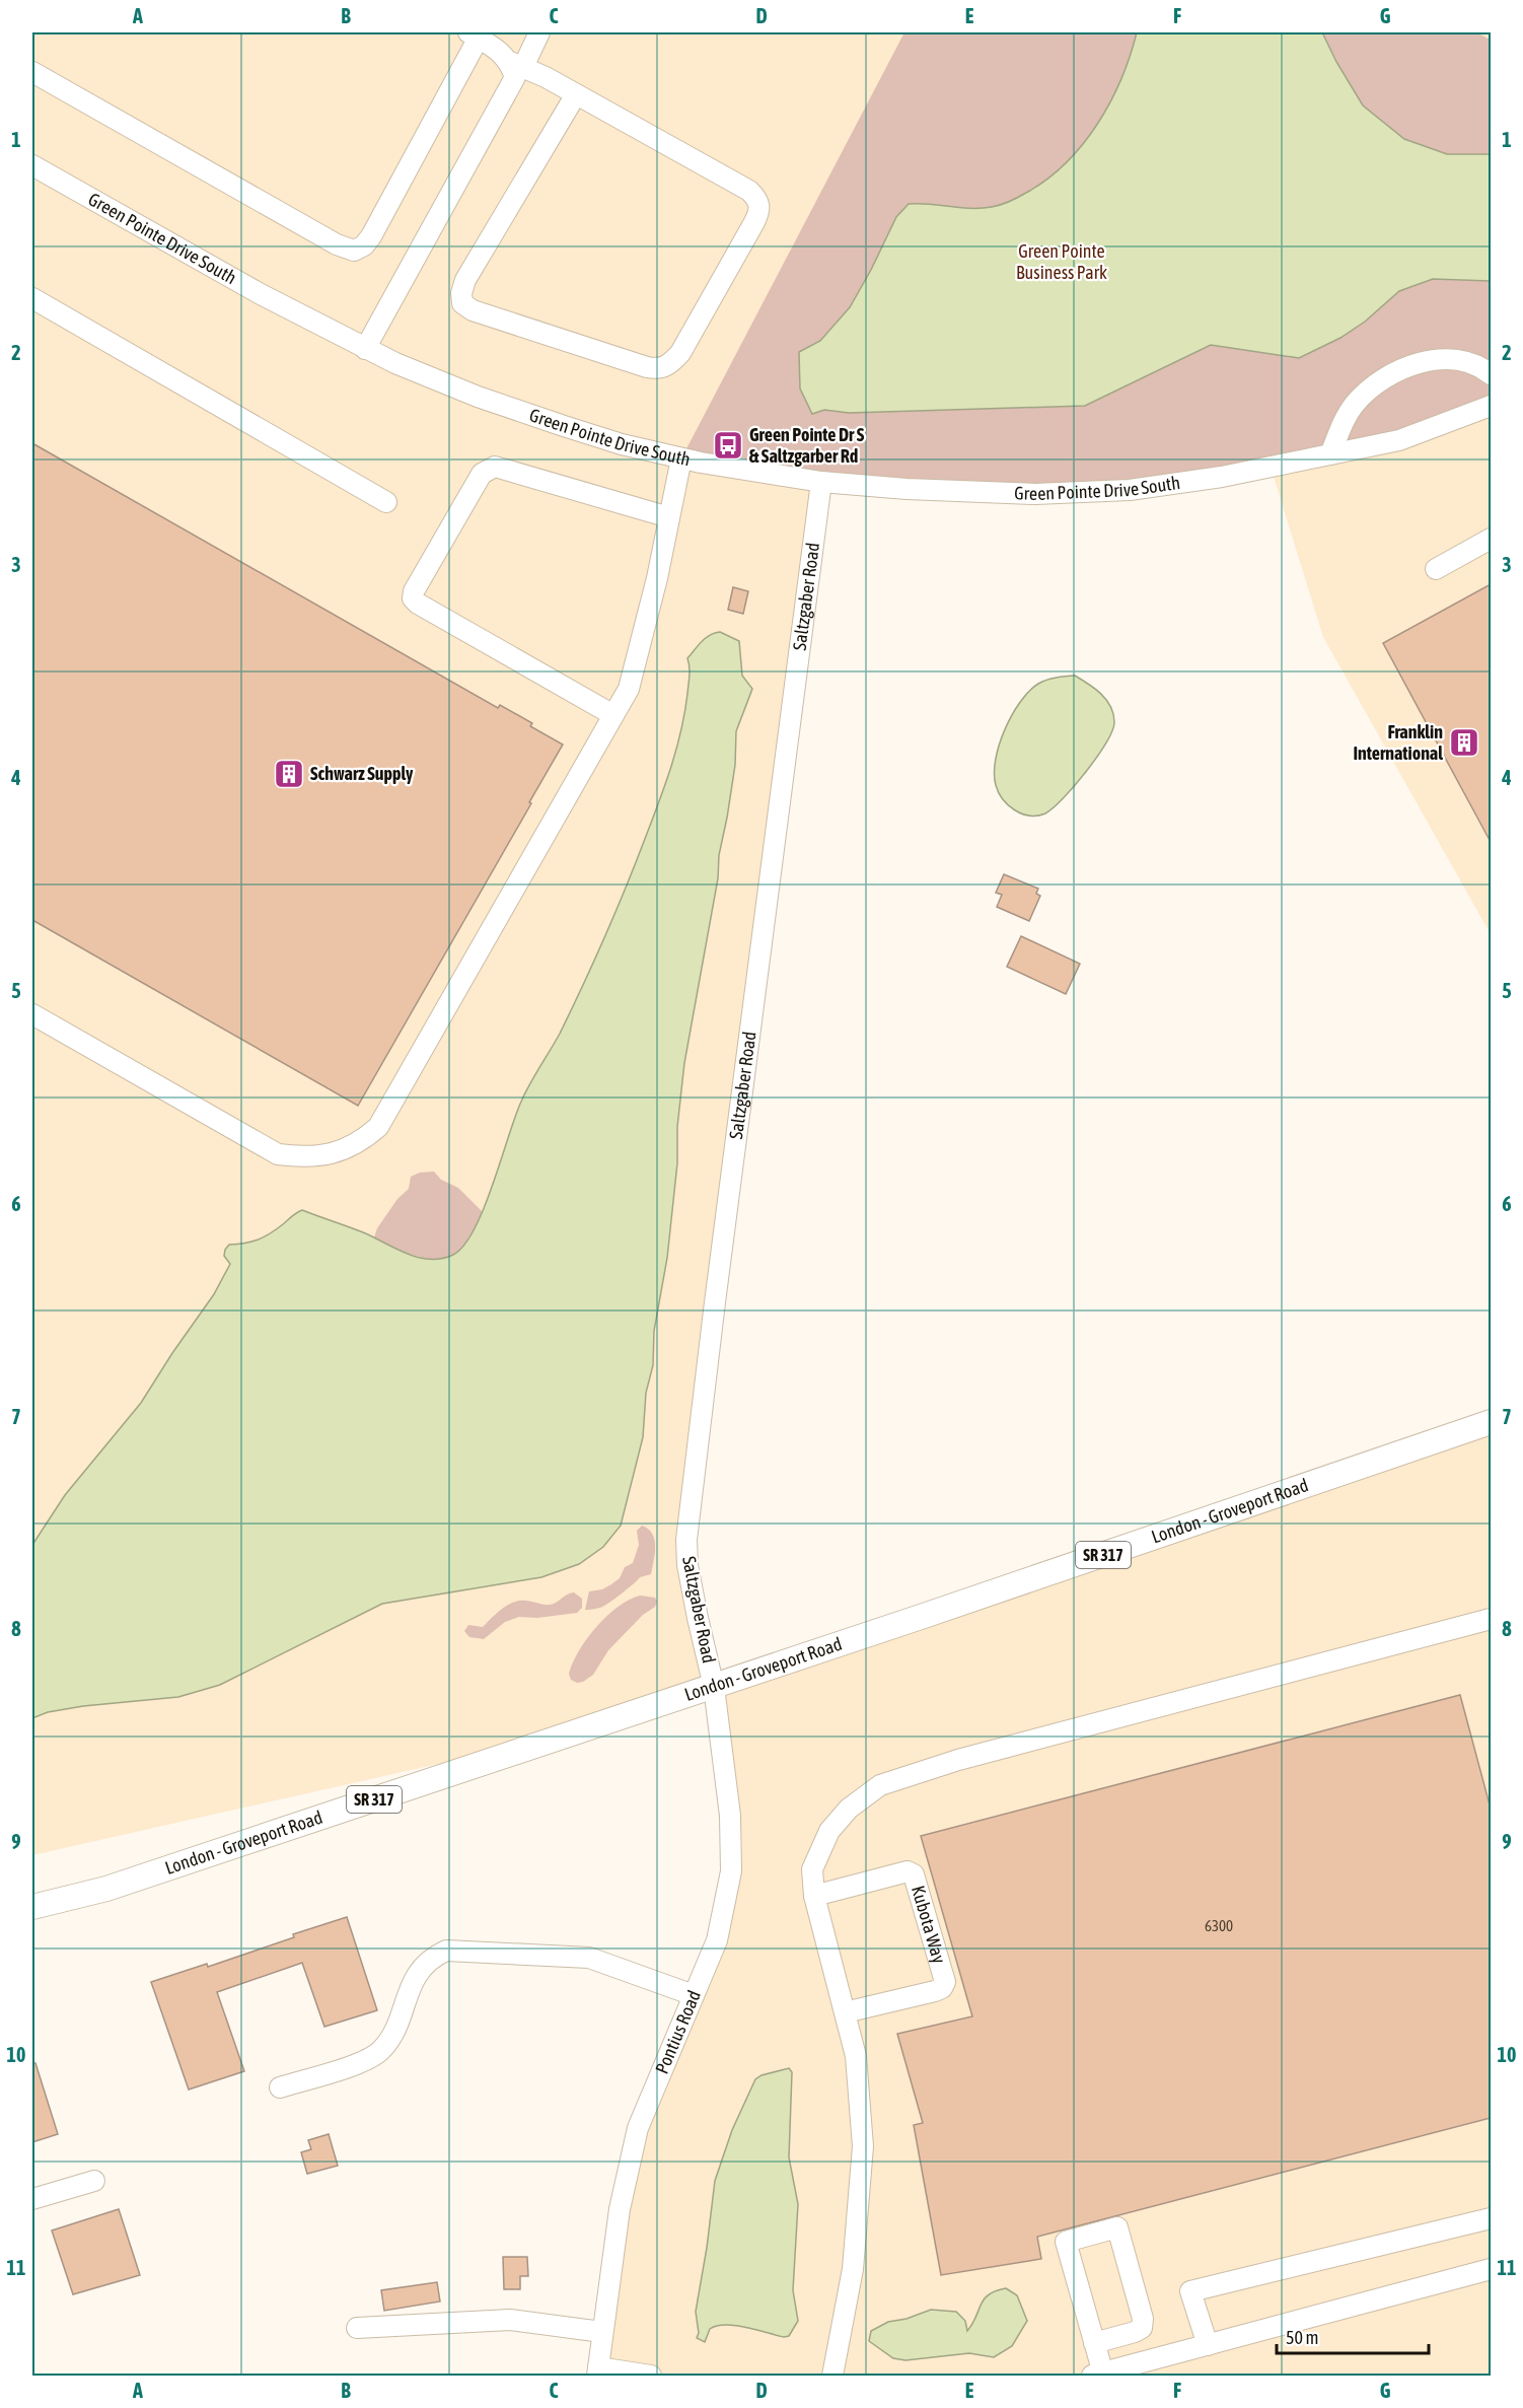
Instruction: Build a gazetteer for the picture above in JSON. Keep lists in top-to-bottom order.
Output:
{
  "streets": {
    "main road": ["London - Groveport Road", "SR 317"],
    "street": [
      "Green Pointe Drive South",
      "Saltzgaber Road",
      "Kubota Way",
      "Pontius Road"
    ]
  },
  "crossings": [
    ["Green Pointe Drive South", "Saltzgaber Road"],
    ["Saltzgaber Road", "London - Groveport Road"],
    ["Saltzgaber Road", "Pontius Road"],
    ["London - Groveport Road", "Pontius Road"]
  ],
  "parks": ["Green Pointe Business Park"],
  "places": {
    "bus stop": ["Green Pointe Dr S & Saltzgarber Rd"],
    "building": ["Franklin International", "Schwarz Supply"]
  },
  "house_numbers": ["6300"],
  "scale_bar": "50 m",
  "grid": {
    "columns": [
      "A",
      "B",
      "C",
      "D",
      "E",
      "F",
      "G"
    ],
    "rows": [
      "1",
      "2",
      "3",
      "4",
      "5",
      "6",
      "7",
      "8",
      "9",
      "10",
      "11"
    ]
  }
}
